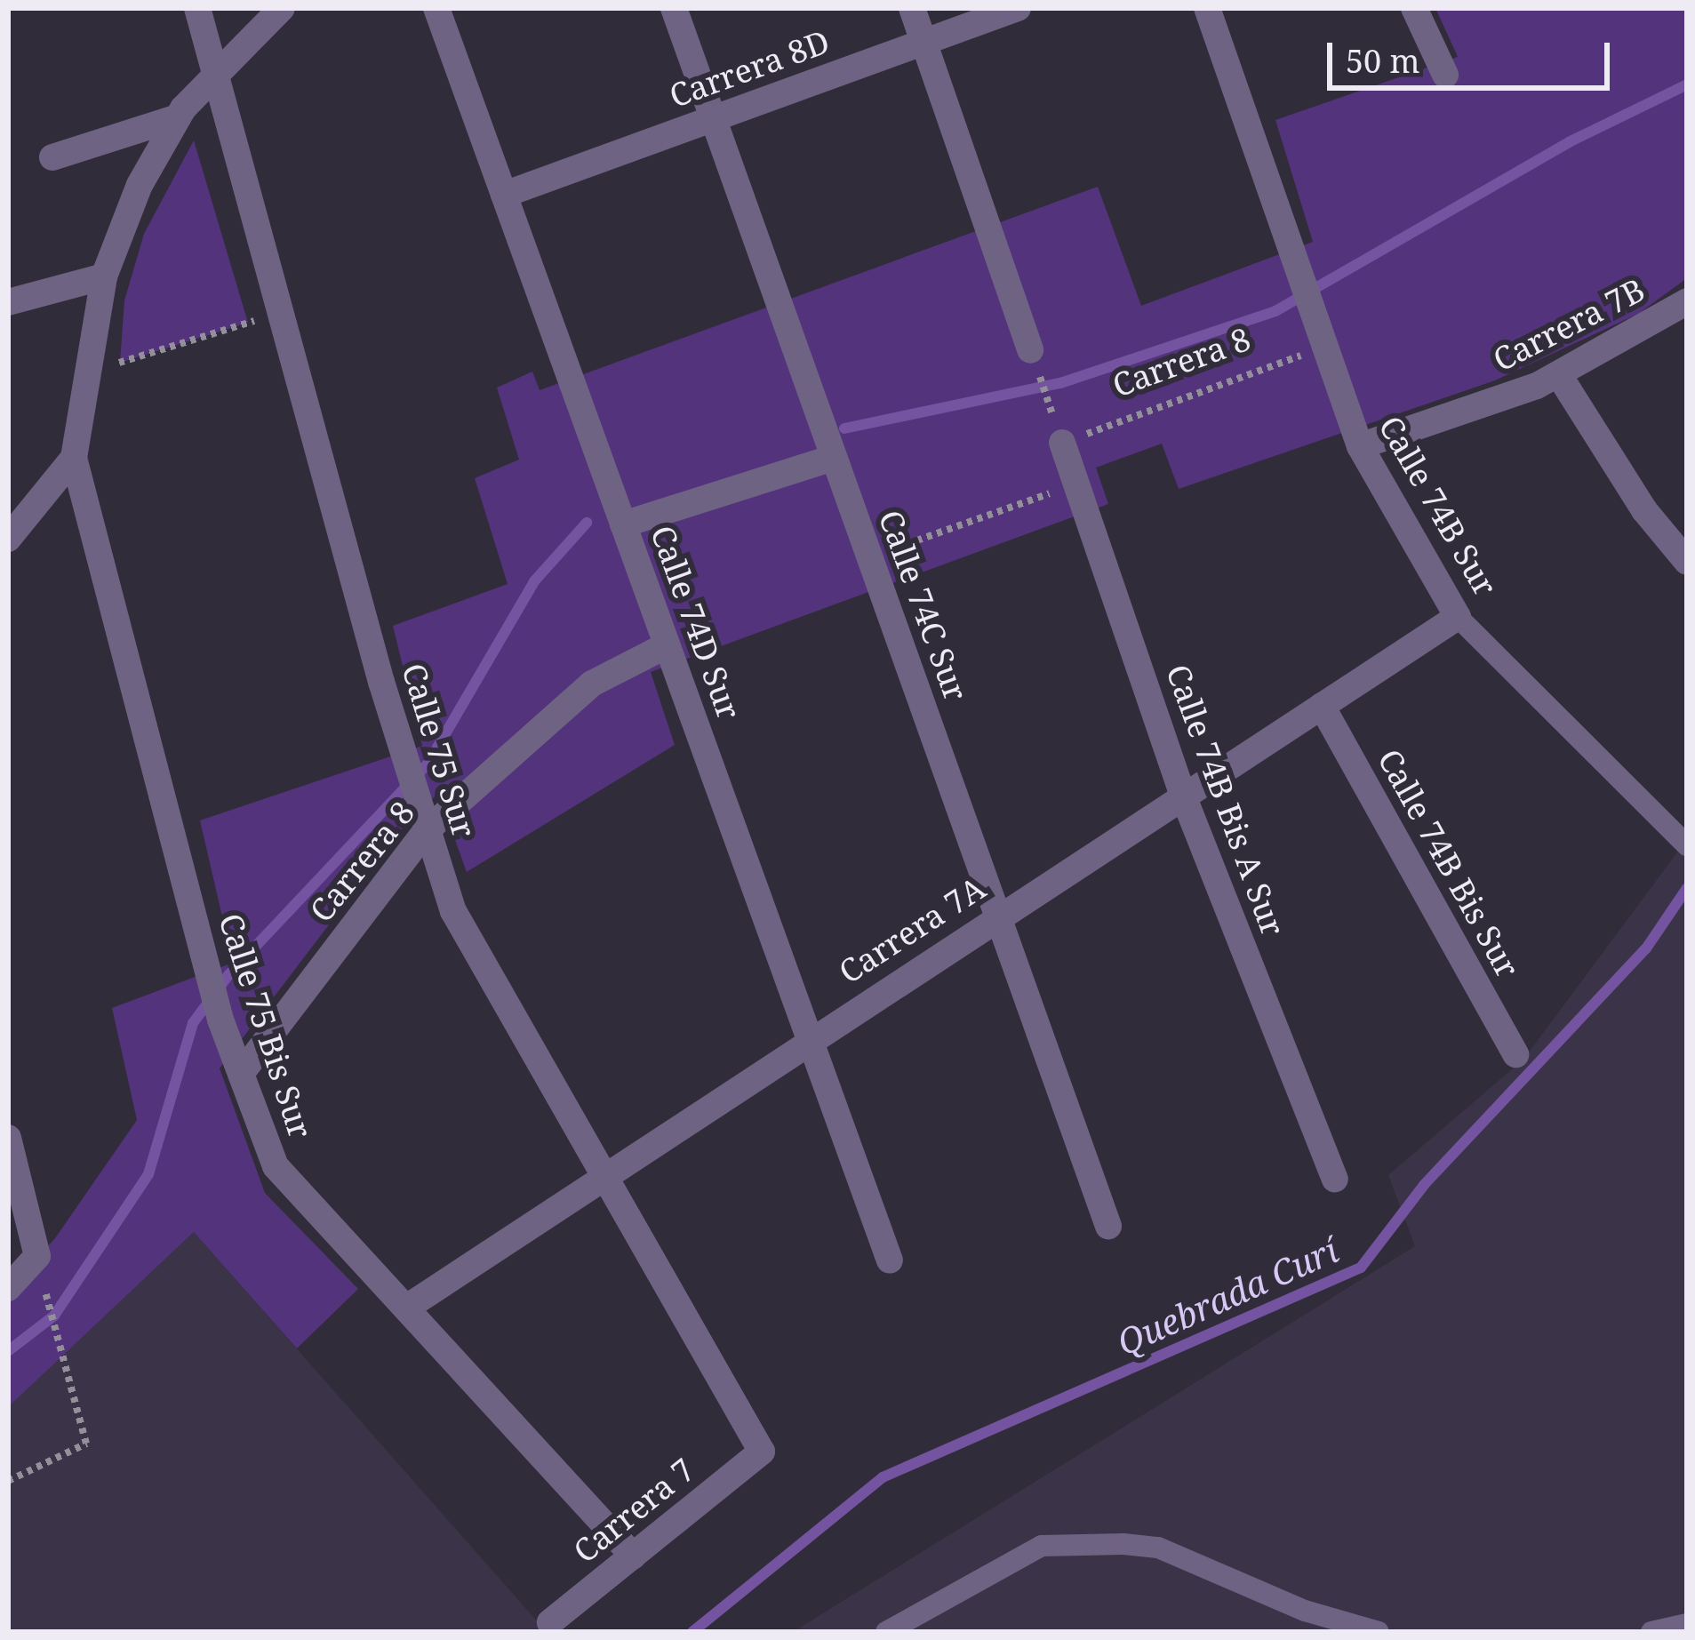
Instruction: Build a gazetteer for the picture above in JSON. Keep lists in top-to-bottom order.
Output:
{
  "streets": {
    "street": [
      "Carrera 8D",
      "Carrera 7B",
      "Carrera 8",
      "Calle 74B Sur",
      "Calle 74C Sur",
      "Calle 74D Sur",
      "Calle 75 Sur",
      "Calle 74B Bis A Sur",
      "Calle 74B Bis Sur",
      "Carrera 7A",
      "Calle 75 Bis Sur",
      "Carrera 7"
    ]
  },
  "crossings": [
    ["Carrera 8D", "Calle 74C Sur"],
    ["Carrera 8D", "Calle 74D Sur"],
    ["Carrera 7B", "Calle 74B Sur"],
    ["Carrera 8", "Calle 74B Sur"],
    ["Carrera 8", "Calle 74D Sur"],
    ["Carrera 8", "Calle 75 Sur"],
    ["Carrera 8", "Calle 74B Bis A Sur"],
    ["Carrera 8", "Calle 75 Bis Sur"],
    ["Calle 74B Sur", "Carrera 7A"],
    ["Calle 74C Sur", "Carrera 7A"],
    ["Calle 74D Sur", "Carrera 7A"],
    ["Calle 75 Sur", "Carrera 7A"],
    ["Calle 75 Sur", "Carrera 7"],
    ["Calle 74B Bis A Sur", "Carrera 7A"],
    ["Calle 74B Bis Sur", "Carrera 7A"],
    ["Carrera 7A", "Calle 75 Bis Sur"],
    ["Calle 75 Bis Sur", "Carrera 7"]
  ],
  "water": ["Quebrada Curí"],
  "scale_bar": "50 m"
}
